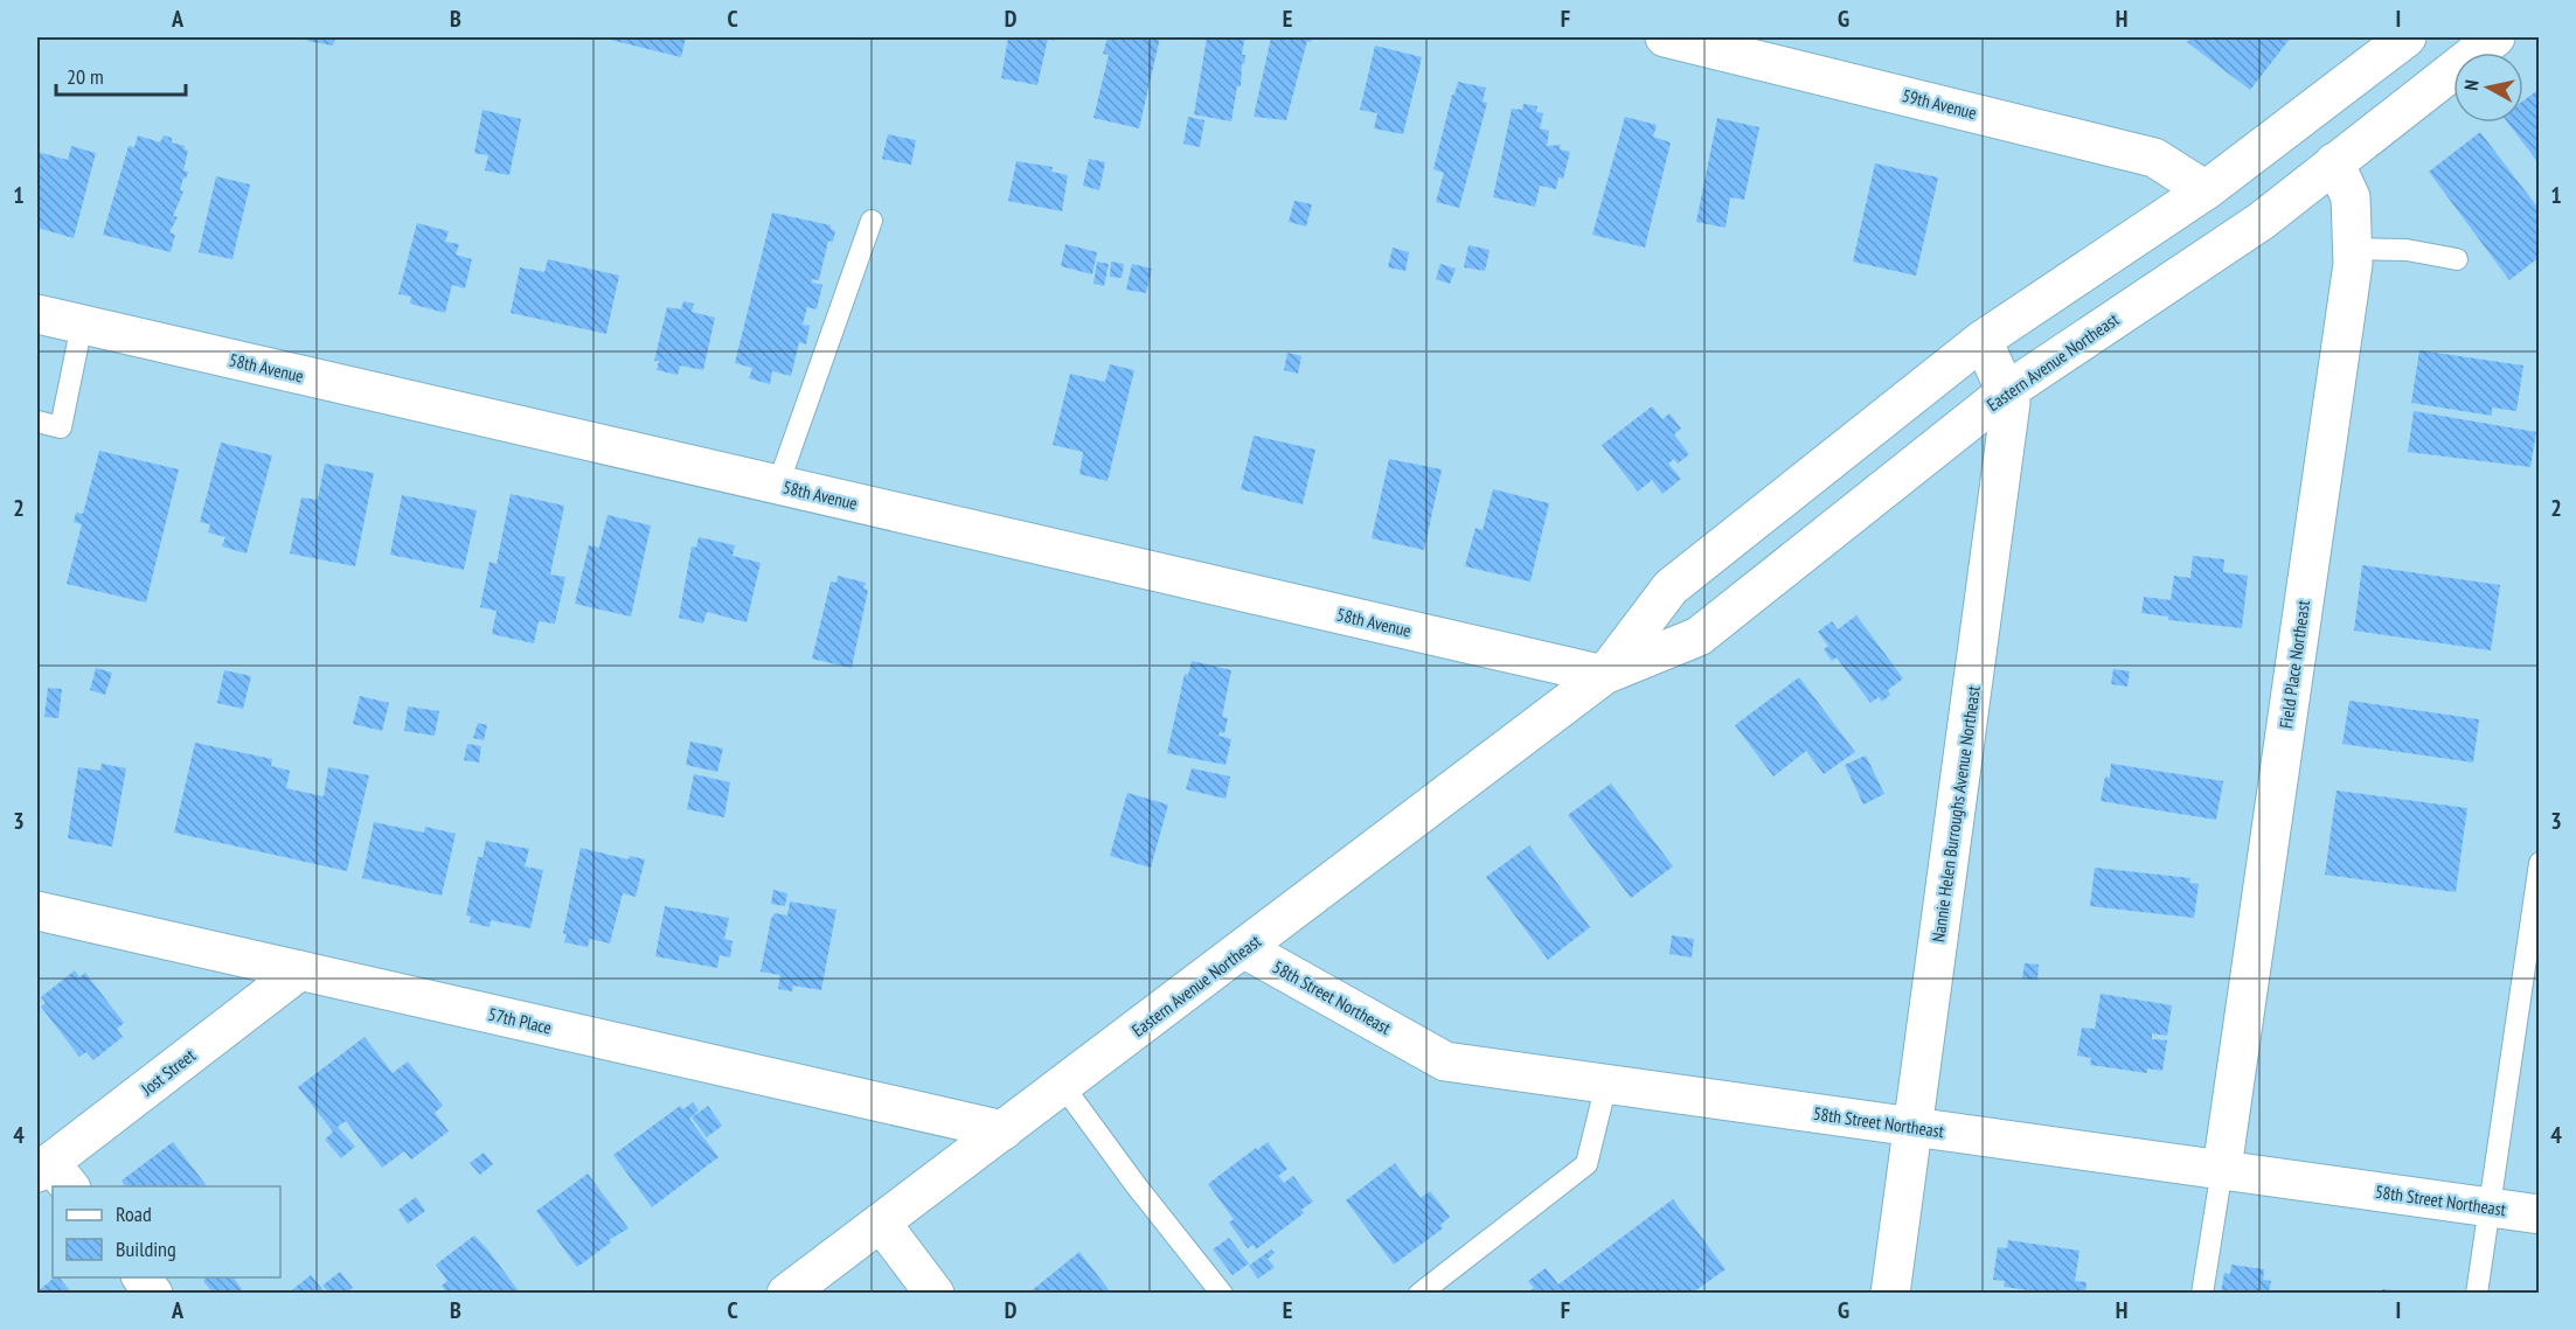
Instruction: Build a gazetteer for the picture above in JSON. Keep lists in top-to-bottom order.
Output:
{
  "streets": {
    "street": [
      "59th Avenue",
      "Eastern Avenue Northeast",
      "58th Avenue",
      "Field Place Northeast",
      "Nannie Helen Burroughs Avenue Northeast",
      "58th Street Northeast",
      "57th Place",
      "Jost Street"
    ]
  },
  "crossings": [
    ["59th Avenue", "Eastern Avenue Northeast"],
    ["Eastern Avenue Northeast", "58th Avenue"],
    ["Eastern Avenue Northeast", "Field Place Northeast"],
    ["Eastern Avenue Northeast", "Nannie Helen Burroughs Avenue Northeast"],
    ["Eastern Avenue Northeast", "58th Street Northeast"],
    ["Eastern Avenue Northeast", "57th Place"],
    ["Field Place Northeast", "58th Street Northeast"],
    ["Nannie Helen Burroughs Avenue Northeast", "58th Street Northeast"],
    ["57th Place", "Jost Street"]
  ],
  "legend": ["Road", "Building"],
  "scale_bar": "20 m",
  "north": "left",
  "grid": {
    "columns": [
      "A",
      "B",
      "C",
      "D",
      "E",
      "F",
      "G",
      "H",
      "I"
    ],
    "rows": [
      "1",
      "2",
      "3",
      "4"
    ]
  }
}
